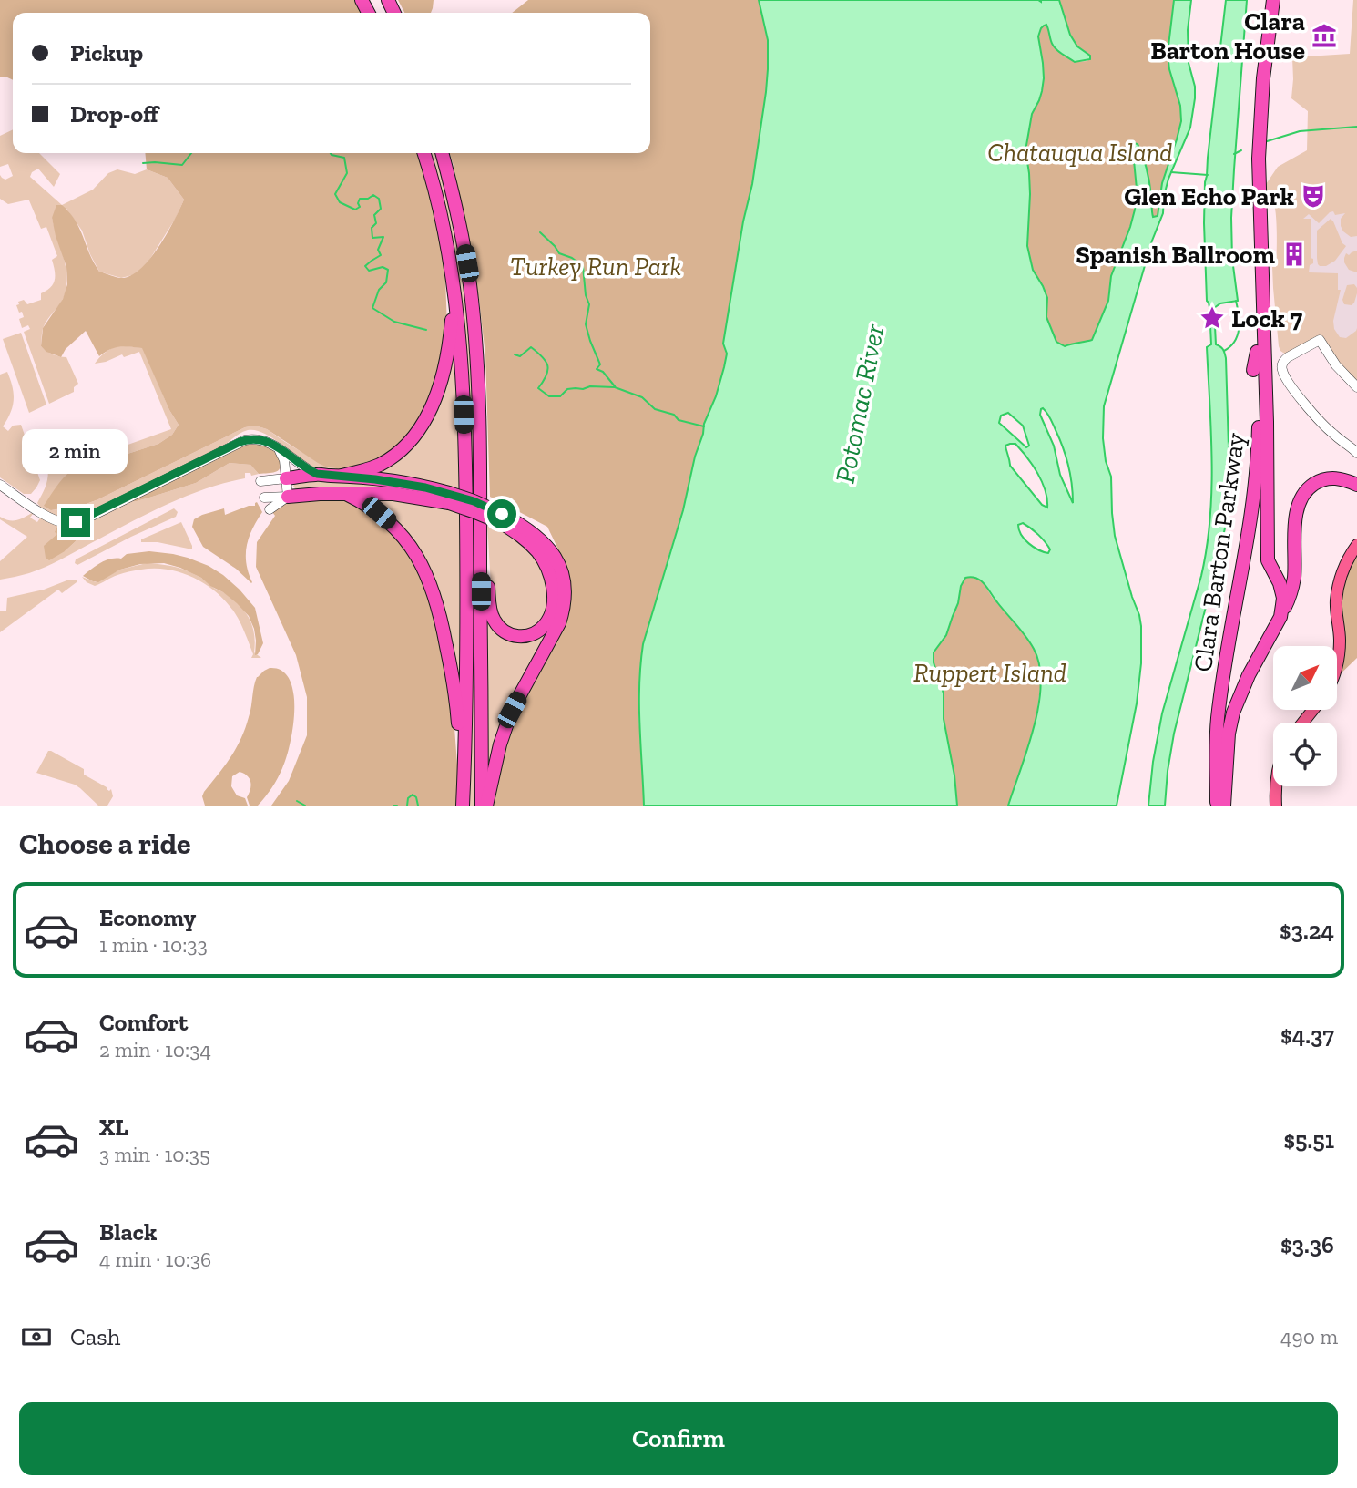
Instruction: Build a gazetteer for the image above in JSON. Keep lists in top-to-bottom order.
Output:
{
  "streets": {
    "highway": ["Clara Barton Parkway"]
  },
  "water": ["Potomac River"],
  "parks": ["Chatauqua Island", "Turkey Run Park", "Ruppert Island"],
  "places": {
    "museum": ["Clara Barton House"],
    "theatre": ["Glen Echo Park"],
    "building": ["Spanish Ballroom"],
    "place": ["Lock 7"]
  },
  "north": "top right",
  "page": {
    "banner": ["Pickup", "Drop-off"],
    "bubble": "2 min",
    "heading": "Choose a ride",
    "list": [
      {
        "name": "Economy",
        "note": "1 min · 10:33",
        "value": "$3.24"
      },
      {
        "name": "Comfort",
        "note": "2 min · 10:34",
        "value": "$4.37"
      },
      {
        "name": "XL",
        "note": "3 min · 10:35",
        "value": "$5.51"
      },
      {
        "name": "Black",
        "note": "4 min · 10:36",
        "value": "$3.36"
      }
    ],
    "pay": ["Cash", "490 m"],
    "buttons": "Confirm"
  }
}
